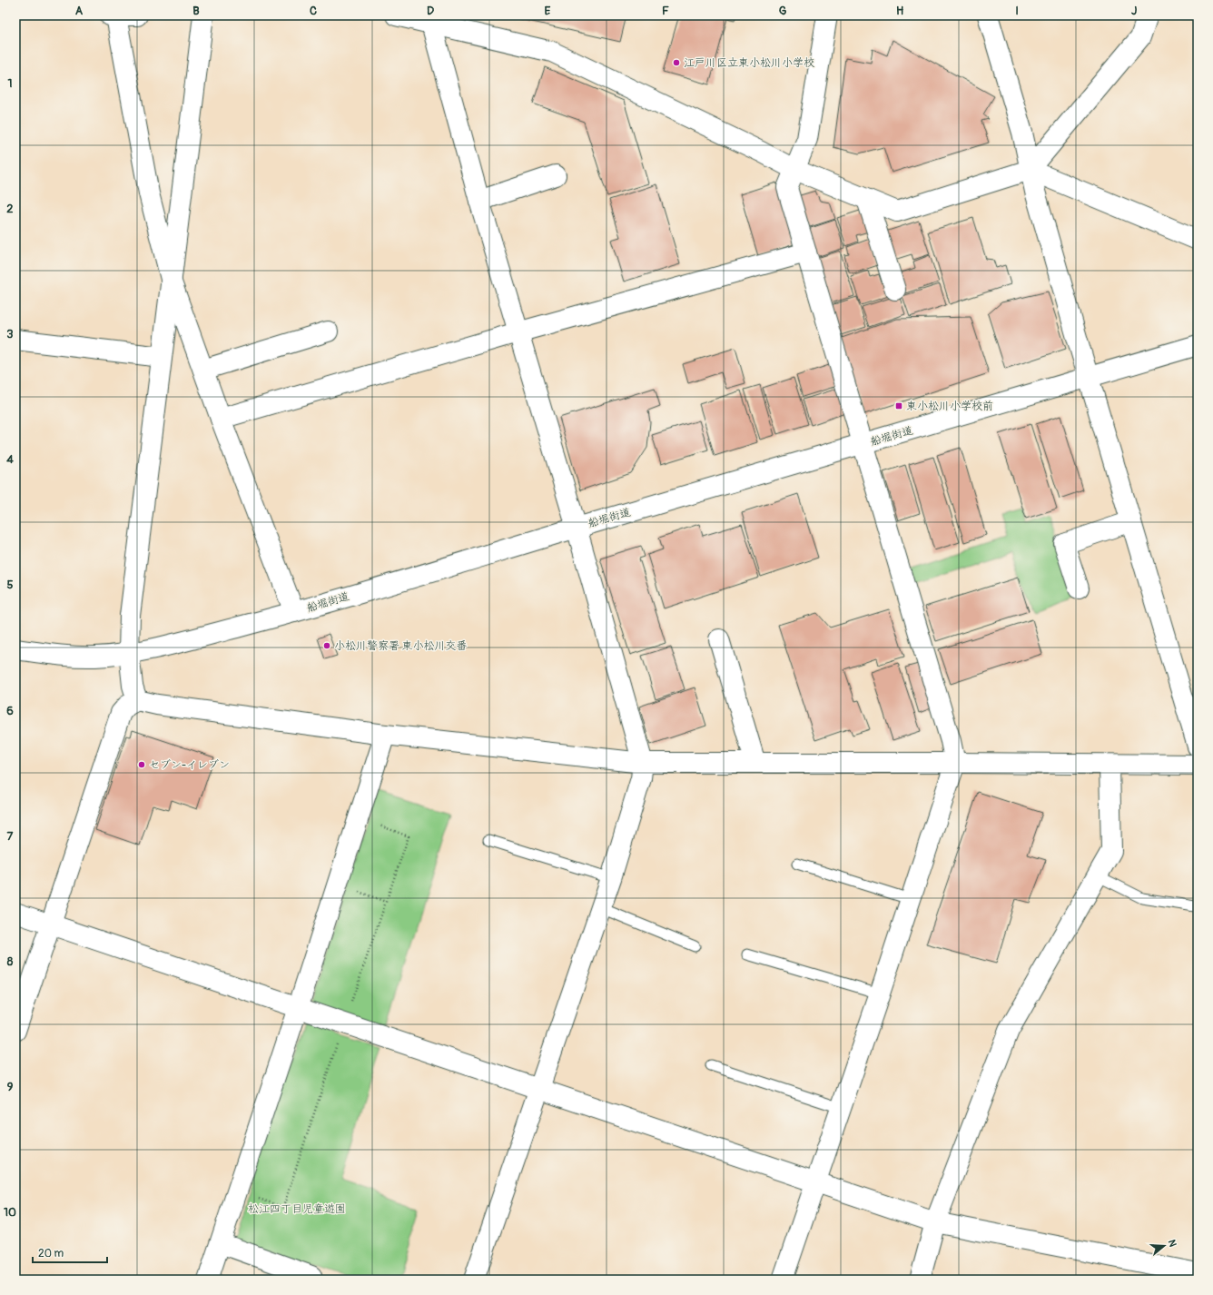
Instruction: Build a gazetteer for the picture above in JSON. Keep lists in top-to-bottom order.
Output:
{
  "streets": {
    "street": ["船堀街道"]
  },
  "parks": ["松江四丁目児童遊園"],
  "places": {
    "other": ["江戸川区立東小松川小学校", "小松川警察署 東小松川交番", "セブン-イレブン"],
    "transit": ["東小松川小学校前"]
  },
  "scale_bar": "20 m",
  "north": "right",
  "grid": {
    "columns": [
      "A",
      "B",
      "C",
      "D",
      "E",
      "F",
      "G",
      "H",
      "I",
      "J"
    ],
    "rows": [
      "1",
      "2",
      "3",
      "4",
      "5",
      "6",
      "7",
      "8",
      "9",
      "10"
    ]
  }
}
